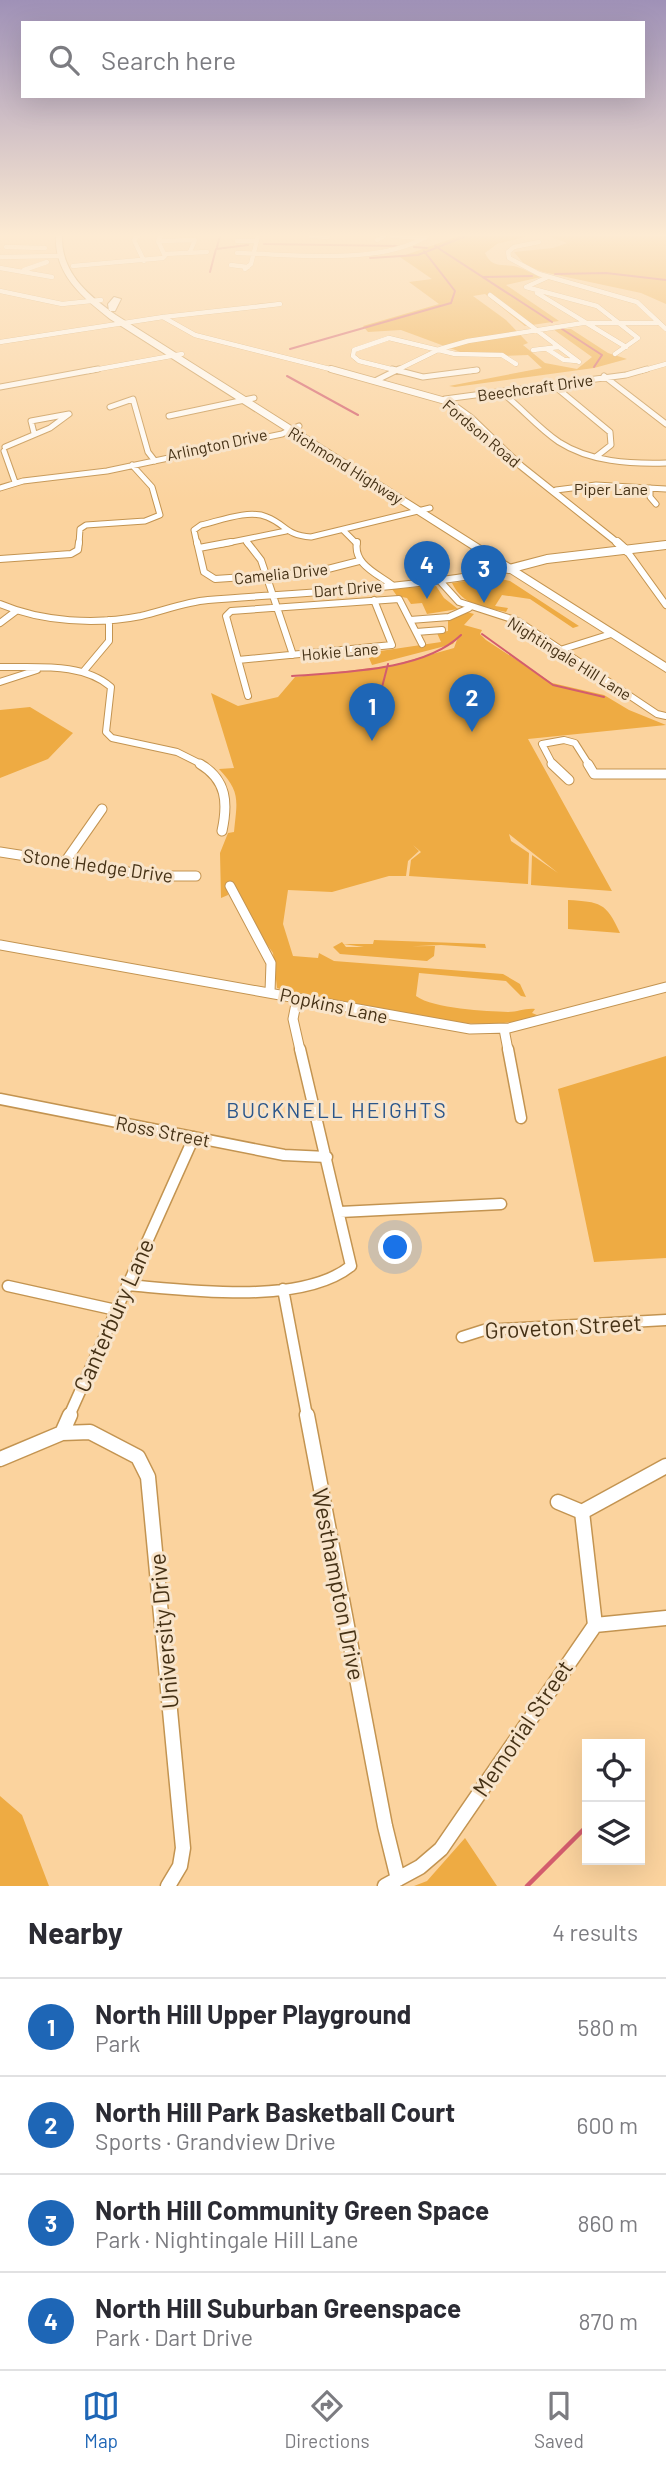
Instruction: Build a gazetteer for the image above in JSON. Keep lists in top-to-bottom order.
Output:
{
  "streets": {
    "highway": ["Richmond Highway"],
    "street": [
      "Beechcraft Drive",
      "Fordson Road",
      "Arlington Drive",
      "Piper Lane",
      "Camelia Drive",
      "Dart Drive",
      "Hokie Lane",
      "Nightingale Hill Lane",
      "Stone Hedge Drive",
      "Popkins Lane",
      "Ross Street",
      "Canterbury Lane",
      "Groveton Street",
      "Westhampton Drive",
      "University Drive",
      "Memorial Street"
    ]
  },
  "crossings": [
    ["Beechcraft Drive", "Fordson Road"],
    ["Fordson Road", "Piper Lane"],
    ["Arlington Drive", "Richmond Highway"],
    ["Richmond Highway", "Camelia Drive"],
    ["Richmond Highway", "Dart Drive"],
    ["Dart Drive", "Nightingale Hill Lane"],
    ["Ross Street", "Canterbury Lane"],
    ["Canterbury Lane", "University Drive"],
    ["Westhampton Drive", "Memorial Street"]
  ],
  "districts": ["BUCKNELL HEIGHTS"],
  "page": {
    "search": "Search here",
    "pins": [
      "4",
      "3",
      "2",
      "1"
    ],
    "heading": ["Nearby", "4 results"],
    "list": [
      {
        "mark": "1",
        "name": "North Hill Upper Playground",
        "note": "Park",
        "value": "580 m"
      },
      {
        "mark": "2",
        "name": "North Hill Park Basketball Court",
        "note": "Sports · Grandview Drive",
        "value": "600 m"
      },
      {
        "mark": "3",
        "name": "North Hill Community Green Space",
        "note": "Park · Nightingale Hill Lane",
        "value": "860 m"
      },
      {
        "mark": "4",
        "name": "North Hill Suburban Greenspace",
        "note": "Park · Dart Drive",
        "value": "870 m"
      }
    ],
    "nav": ["Map", "Directions", "Saved"]
  }
}
